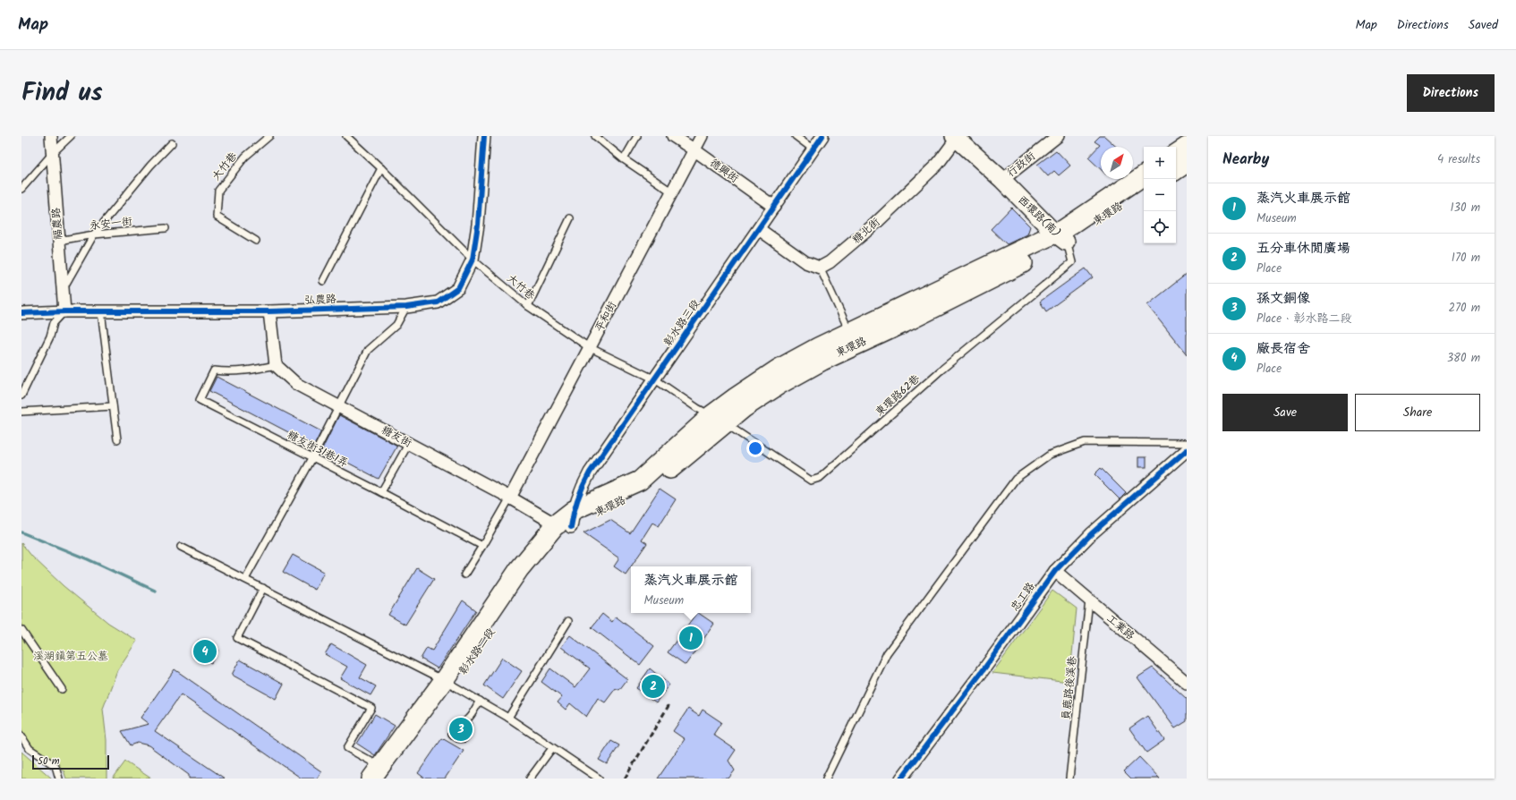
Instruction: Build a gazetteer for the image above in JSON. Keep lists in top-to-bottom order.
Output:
{
  "streets": {
    "main road": [
      "東環路",
      "西環路(南)",
      "彰水路三段",
      "彰水路二段"
    ],
    "street": [
      "行政街",
      "德興街",
      "福農路",
      "糖北街",
      "弘農路",
      "平和街",
      "糖友街",
      "忠工路",
      "工業路"
    ],
    "lane": [
      "大竹巷",
      "永安一街",
      "東環路62巷",
      "糖友街31巷1弄",
      "員鹿路後溪巷"
    ]
  },
  "crossings": [
    ["行政街", "西環路(南)"],
    ["大竹巷", "東環路"],
    ["大竹巷", "弘農路"],
    ["大竹巷", "平和街"],
    ["大竹巷", "彰水路三段"],
    ["大竹巷", "東環路62巷"],
    ["德興街", "平和街"],
    ["德興街", "彰水路三段"],
    ["東環路", "西環路(南)"],
    ["東環路", "彰水路三段"],
    ["東環路", "東環路62巷"],
    ["東環路", "糖友街"],
    ["東環路", "彰水路二段"],
    ["西環路(南)", "糖北街"],
    ["西環路(南)", "東環路62巷"],
    ["福農路", "永安一街"],
    ["福農路", "弘農路"],
    ["平和街", "糖友街"],
    ["彰水路三段", "糖友街"],
    ["彰水路三段", "彰水路二段"],
    ["糖友街", "糖友街31巷1弄"],
    ["糖友街", "彰水路二段"],
    ["忠工路", "工業路"],
    ["工業路", "員鹿路後溪巷"]
  ],
  "parks": ["溪湖鎮第五公墓"],
  "scale_bar": "50 m",
  "north": "top right",
  "page": {
    "header": "Map",
    "nav": ["Map", "Directions", "Saved"],
    "title": "Find us",
    "buttons": [
      "Directions",
      ["Save", "Share"]
    ],
    "heading": ["Nearby", "4 results"],
    "map_buttons": ["+", "−"],
    "list": [
      {
        "mark": "1",
        "name": "蒸汽火車展示館",
        "note": "Museum",
        "value": "130 m"
      },
      {
        "mark": "2",
        "name": "五分車休閒廣場",
        "note": "Place",
        "value": "170 m"
      },
      {
        "mark": "3",
        "name": "孫文銅像",
        "note": "Place · 彰水路二段",
        "value": "270 m"
      },
      {
        "mark": "4",
        "name": "廠長宿舍",
        "note": "Place",
        "value": "380 m"
      }
    ],
    "popup": ["蒸汽火車展示館", "Museum"],
    "pins": [
      "1",
      "4",
      "2",
      "3"
    ],
    "scale": "50 m"
  }
}
